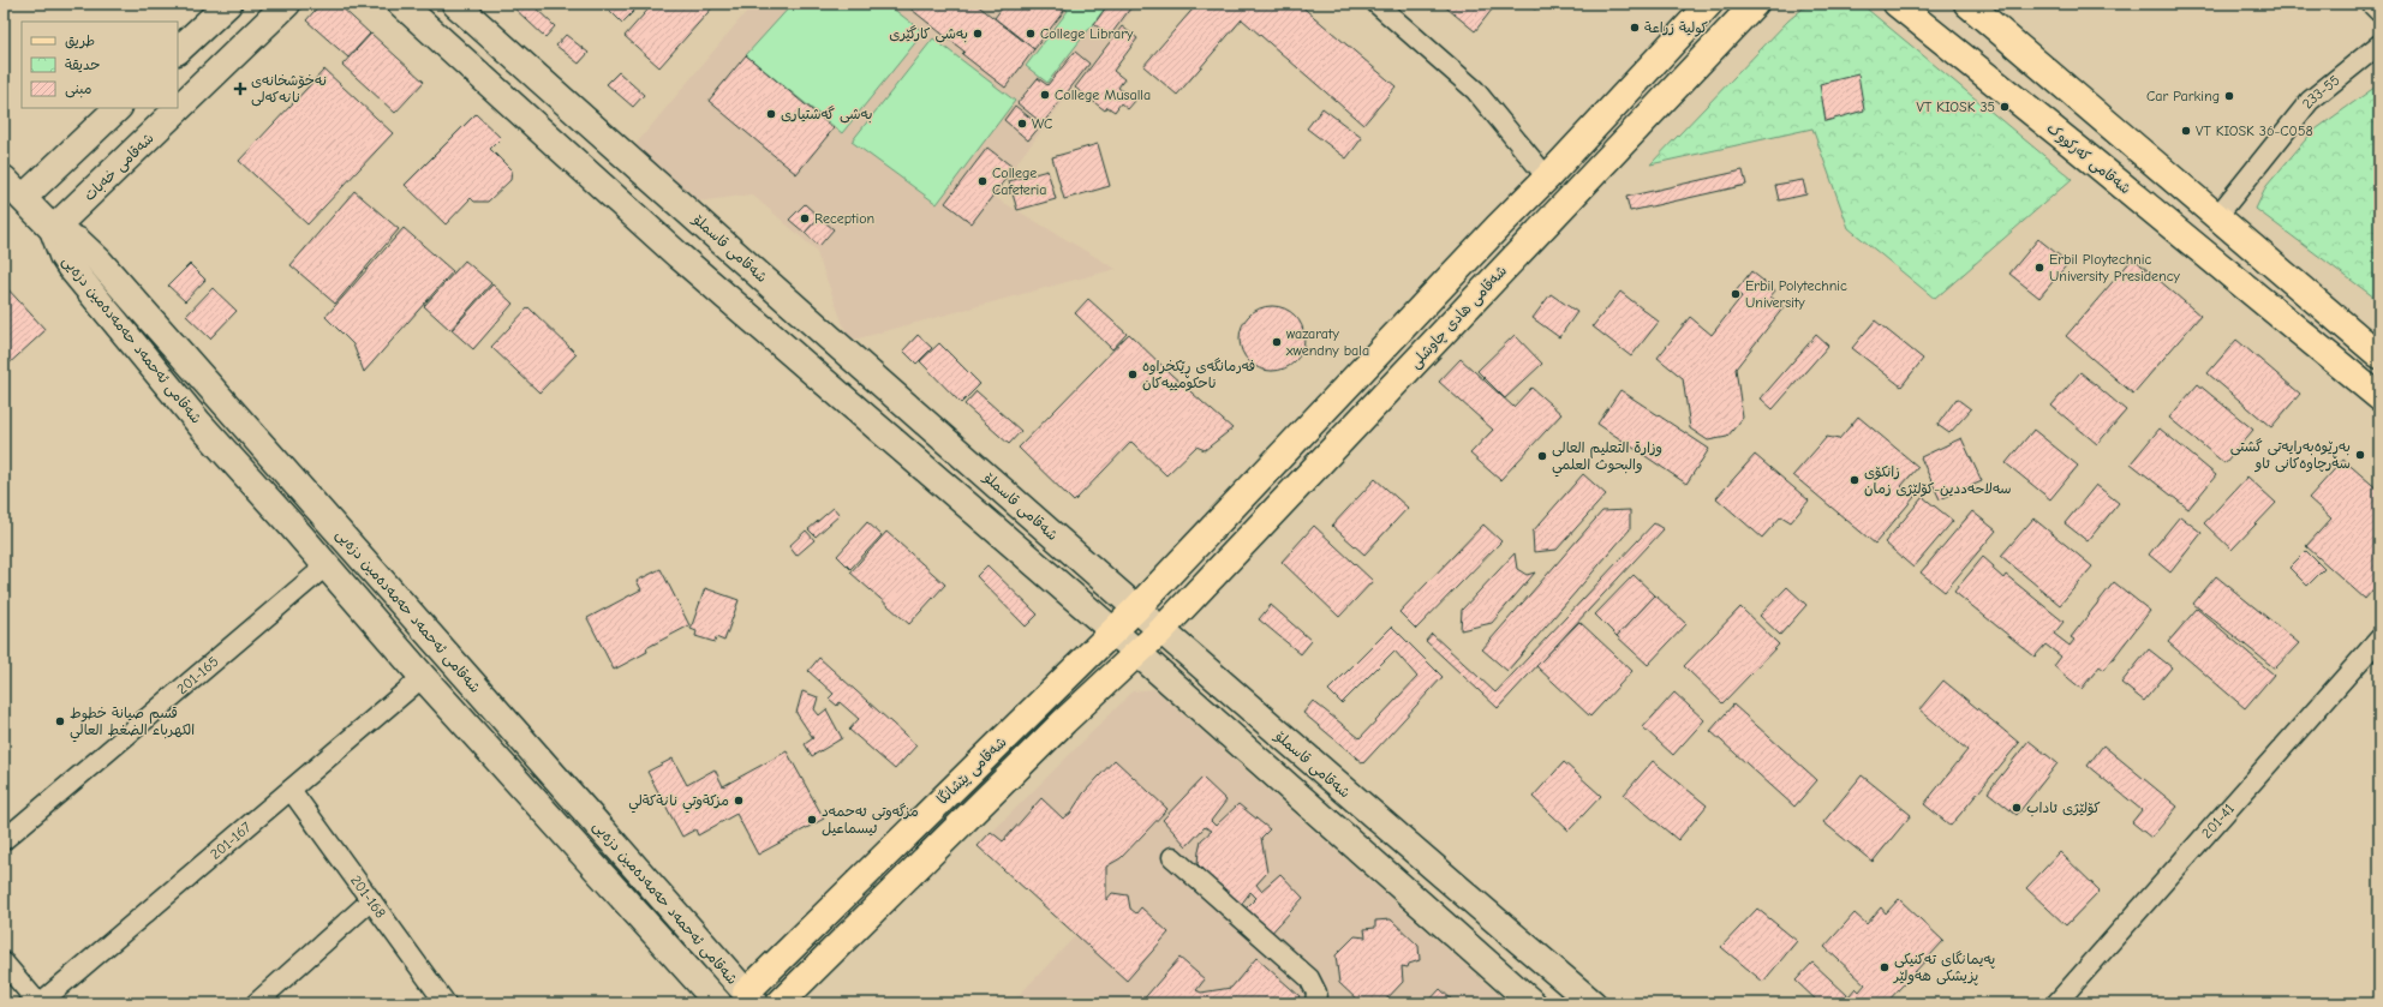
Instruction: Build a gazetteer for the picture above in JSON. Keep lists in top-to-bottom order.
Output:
{
  "streets": {
    "main road": [
      "شەقامی کەرکووک",
      "شەقامی خەبات",
      "شەقامی قاسملۆ",
      "شەقامی هادی چاوشلی",
      "شەقامی ئەحمەد حەمەدەمین دزەیی",
      "شەقامی پێشانگا"
    ],
    "street": [
      "233-55",
      "201-165",
      "201-41",
      "201-167",
      "201-168"
    ]
  },
  "crossings": [
    ["شەقامی خەبات", "شەقامی ئەحمەد حەمەدەمین دزەیی"],
    ["شەقامی قاسملۆ", "شەقامی هادی چاوشلی"],
    ["شەقامی قاسملۆ", "شەقامی پێشانگا"],
    ["شەقامی هادی چاوشلی", "شەقامی پێشانگا"],
    ["شەقامی ئەحمەد حەمەدەمین دزەیی", "201-165"],
    ["شەقامی ئەحمەد حەمەدەمین دزەیی", "شەقامی پێشانگا"],
    ["شەقامی ئەحمەد حەمەدەمین دزەیی", "201-167"],
    ["201-167", "201-168"]
  ],
  "places": {
    "other": [
      "كولية زراعة",
      "بەشی کارگێری",
      "College Library",
      "College Musalla",
      "Car Parking",
      "VT KIOSK 35",
      "بەشی گەشتیاری",
      "WC",
      "VT KIOSK 36-C058",
      "College Cafeteria",
      "Reception",
      "Erbil Ploytechnic University Presidency",
      "Erbil Polytechnic University",
      "wazaraty xwendny bala",
      "فەرمانگەی ڕێکخراوە ناحکومییەکان",
      "بەڕێوەبەرایەتی گشتی سەرچاوەکانی ئاو",
      "وزارة التعليم العالى والبحوث العلمي",
      "زانکۆی سەلاحەددین-کۆلێژی زمان",
      "قسم صيانة خطوط الكهرباء الضغط العالي",
      "مزكةوتي نانةكةلي",
      "کۆلێژی ئاداب",
      "مزگەوتی ئەحمەد ئیسماعیل",
      "پەیمانگای تەکنیکی پزیشکی هەولێر"
    ],
    "health": ["نەخۆشخانەی نانەکەلی"]
  },
  "legend": ["طريق", "حديقة", "مبنى"]
}
